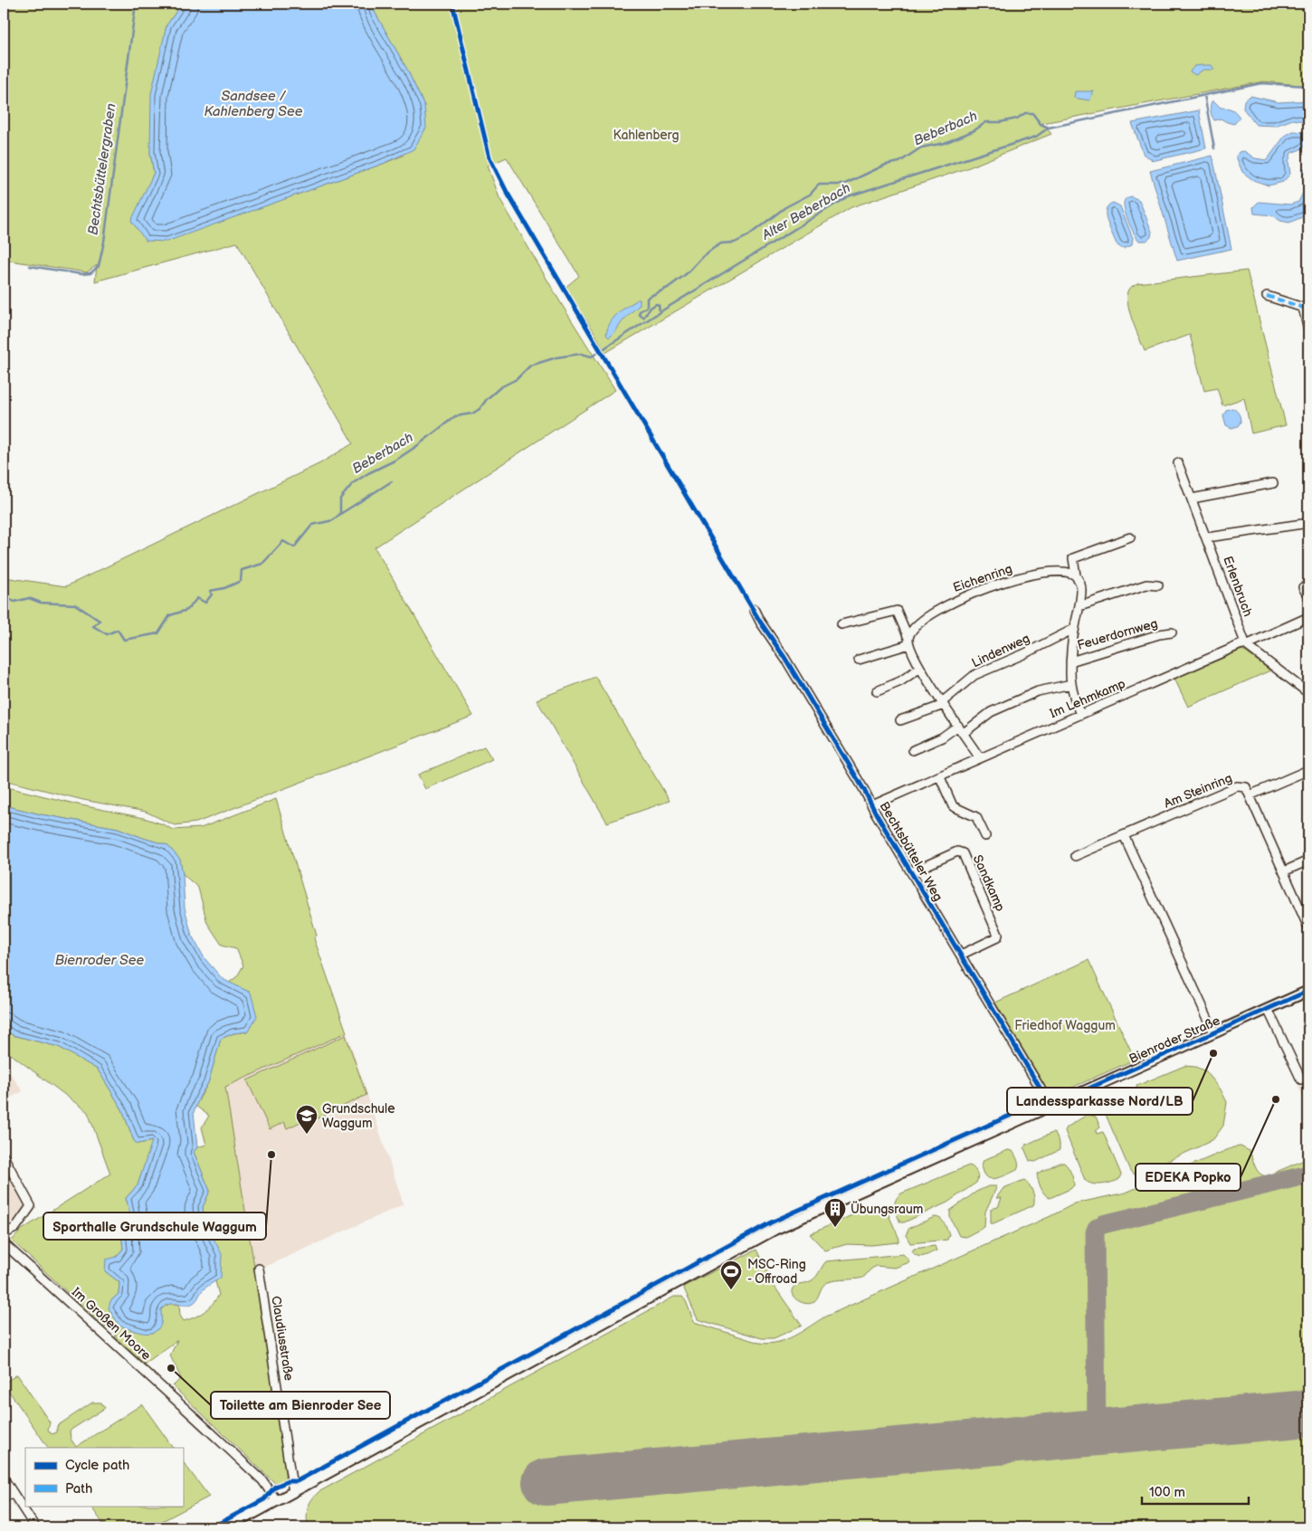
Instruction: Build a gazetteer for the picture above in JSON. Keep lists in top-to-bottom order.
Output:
{
  "streets": {
    "street": [
      "Eichenring",
      "Erlenbruch",
      "Feuerdornweg",
      "Lindenweg",
      "Im Lehmkamp",
      "Am Steinring",
      "Bechtsbütteler Weg",
      "Sandkamp",
      "Bienroder Straße",
      "Im Großen Moore",
      "Claudiusstraße"
    ]
  },
  "crossings": [
    ["Erlenbruch", "Im Lehmkamp"],
    ["Im Lehmkamp", "Bechtsbütteler Weg"],
    ["Bechtsbütteler Weg", "Sandkamp"],
    ["Bechtsbütteler Weg", "Bienroder Straße"],
    ["Bienroder Straße", "Im Großen Moore"],
    ["Bienroder Straße", "Claudiusstraße"]
  ],
  "water": [
    "Sandsee / Kahlenberg See",
    "Beberbach",
    "Bechtsbüttelergraben",
    "Alter Beberbach",
    "Bienroder See"
  ],
  "parks": ["Kahlenberg", "Friedhof Waggum"],
  "places": {
    "other": [
      "Landessparkasse Nord/LB",
      "EDEKA Popko",
      "Sporthalle Grundschule Waggum",
      "Toilette am Bienroder See"
    ],
    "school or university": ["Grundschule Waggum"],
    "building": ["Übungsraum"],
    "sports": ["MSC-Ring - Offroad"]
  },
  "legend": ["Cycle path", "Path"],
  "scale_bar": "100 m"
}
